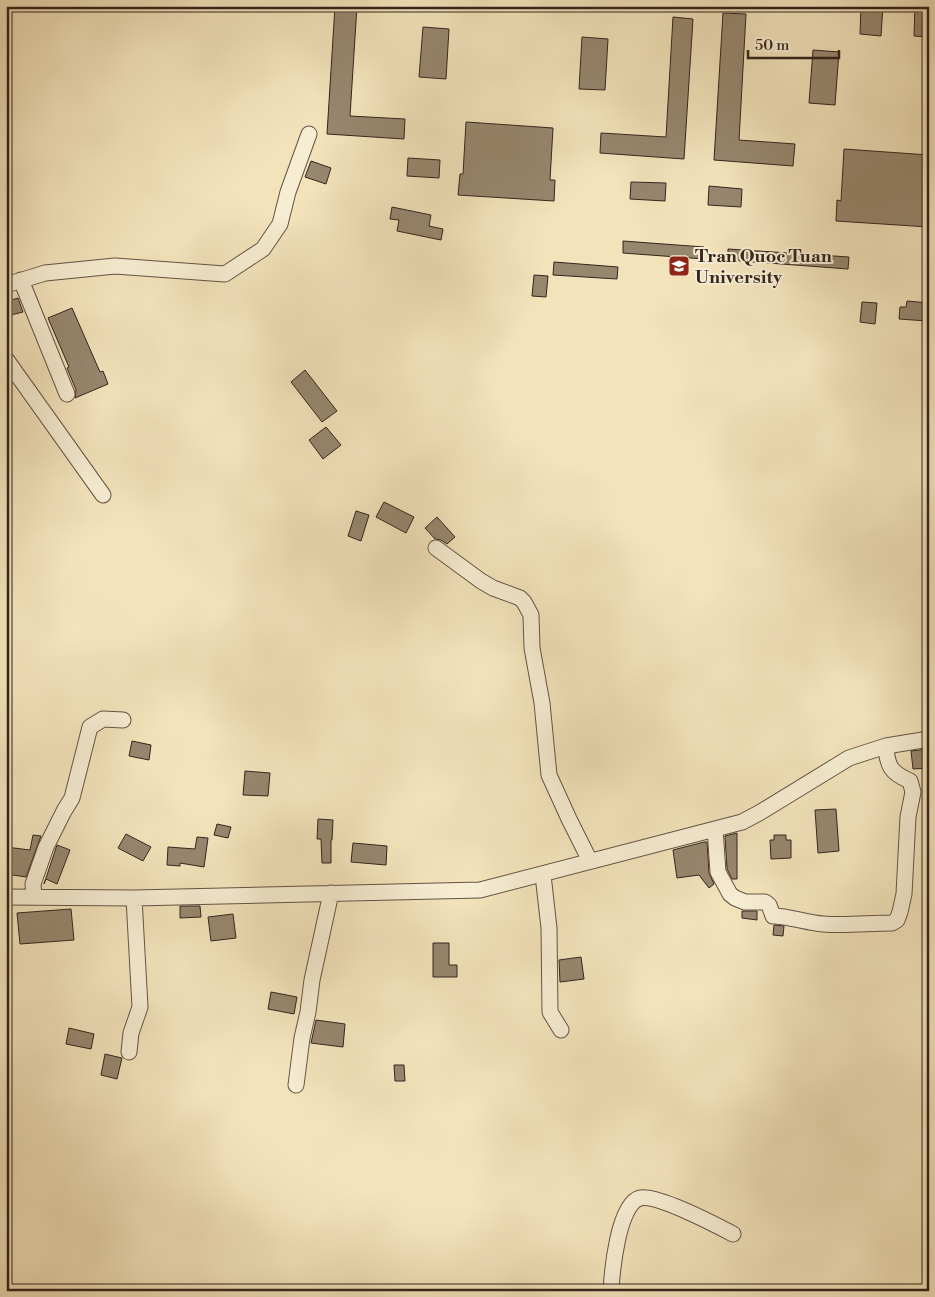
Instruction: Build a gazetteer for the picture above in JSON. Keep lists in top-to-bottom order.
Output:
{
  "places": {
    "school or university": ["Tran Quoc Tuan University"]
  },
  "scale_bar": "50 m"
}
